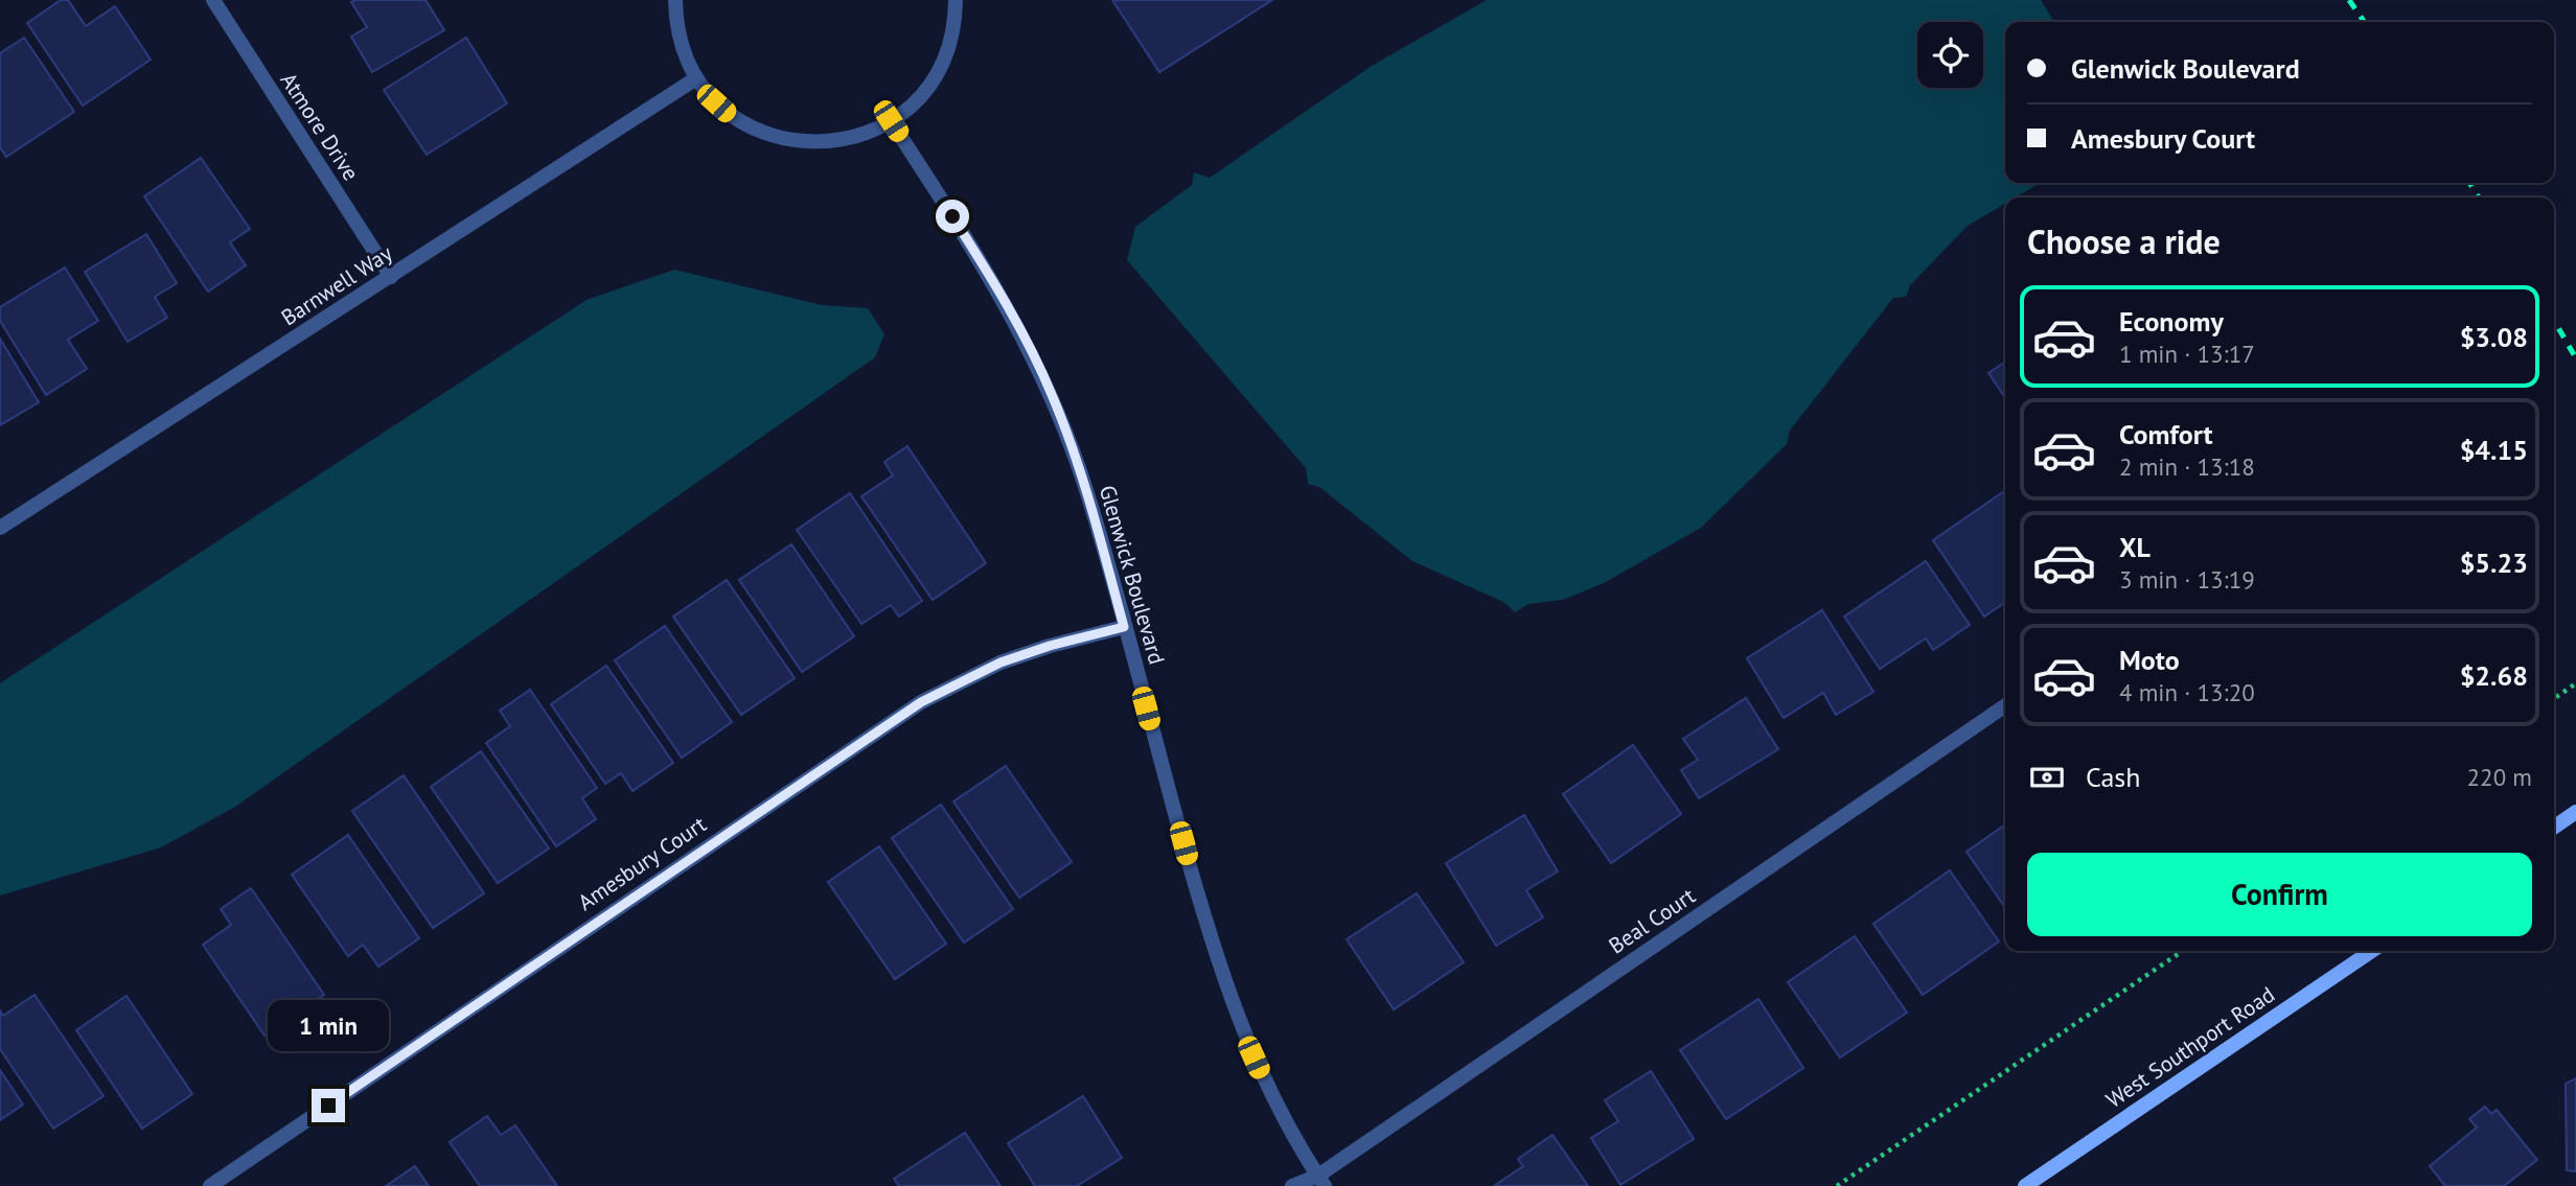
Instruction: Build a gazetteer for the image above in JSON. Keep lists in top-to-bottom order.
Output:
{
  "streets": {
    "main road": ["West Southport Road"],
    "street": [
      "Atmore Drive",
      "Barnwell Way",
      "Glenwick Boulevard",
      "Amesbury Court",
      "Beal Court"
    ]
  },
  "crossings": [
    ["Atmore Drive", "Barnwell Way"],
    ["Glenwick Boulevard", "Amesbury Court"],
    ["Glenwick Boulevard", "Beal Court"]
  ],
  "page": {
    "banner": ["Glenwick Boulevard", "Amesbury Court"],
    "heading": "Choose a ride",
    "list": [
      {
        "name": "Economy",
        "note": "1 min · 13:17",
        "value": "$3.08"
      },
      {
        "name": "Comfort",
        "note": "2 min · 13:18",
        "value": "$4.15"
      },
      {
        "name": "XL",
        "note": "3 min · 13:19",
        "value": "$5.23"
      },
      {
        "name": "Moto",
        "note": "4 min · 13:20",
        "value": "$2.68"
      }
    ],
    "pay": ["Cash", "220 m"],
    "buttons": "Confirm",
    "bubble": "1 min"
  }
}
